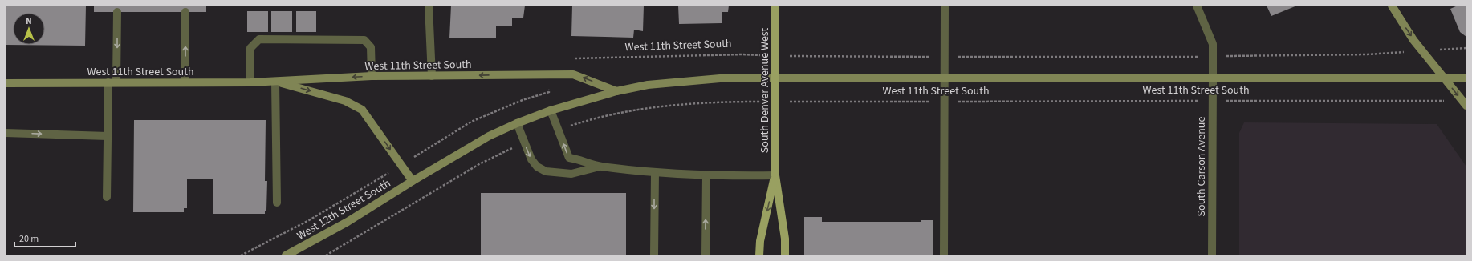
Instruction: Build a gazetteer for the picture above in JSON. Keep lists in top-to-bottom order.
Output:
{
  "streets": {
    "main road": ["West 11th Street South", "South Denver Avenue West", "West 12th Street South"],
    "street": ["South Carson Avenue"]
  },
  "crossings": [
    ["West 11th Street South", "South Denver Avenue West"],
    ["West 11th Street South", "South Carson Avenue"],
    ["West 11th Street South", "West 12th Street South"]
  ],
  "scale_bar": "20 m",
  "north": "top"
}
